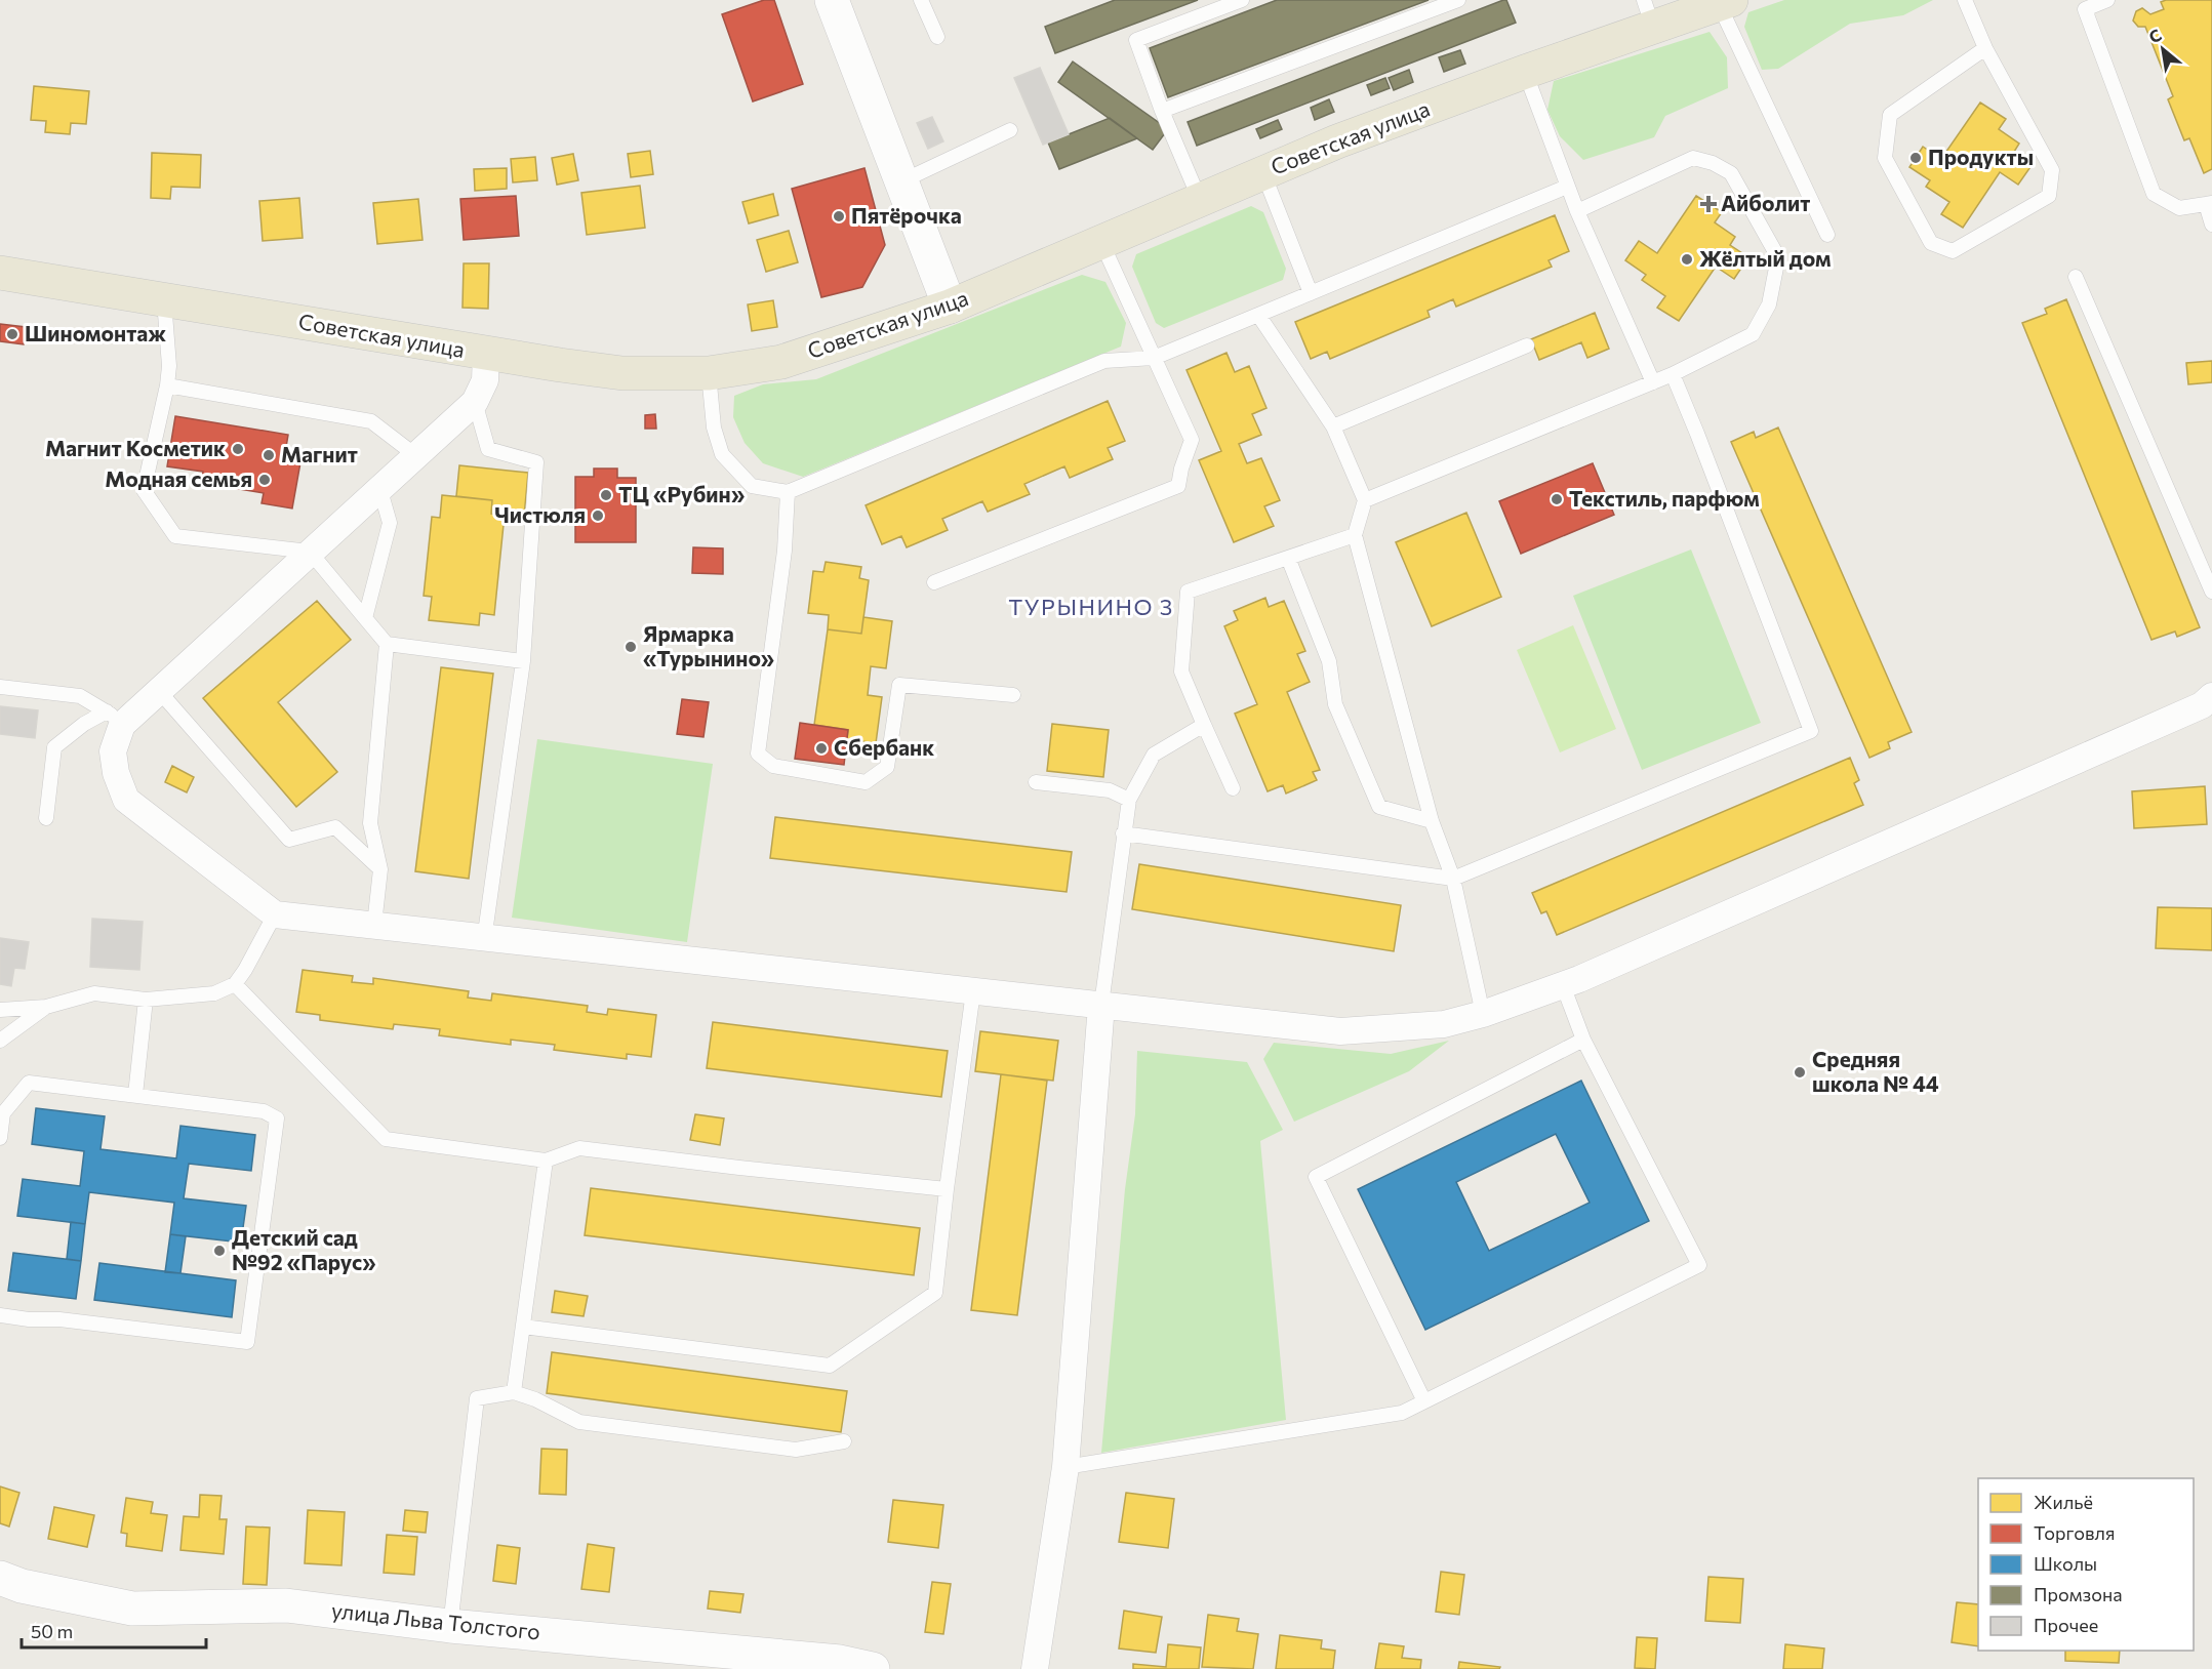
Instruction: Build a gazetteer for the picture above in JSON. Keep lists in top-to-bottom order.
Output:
{
  "streets": {
    "main road": ["Советская улица"],
    "street": ["улица Льва Толстого"]
  },
  "districts": ["ТУРЫНИНО 3"],
  "places": {
    "other": [
      "Продукты",
      "Пятёрочка",
      "Жёлтый дом",
      "Шиномонтаж",
      "Магнит Косметик",
      "Магнит",
      "Модная семья",
      "ТЦ «Рубин»",
      "Текстиль, парфюм",
      "Чистюля",
      "Ярмарка «Турынино»",
      "Сбербанк",
      "Средняя школа № 44",
      "Детский сад №92 «Парус»"
    ],
    "health": ["Айболит"]
  },
  "legend": [
    "Жильё",
    "Торговля",
    "Школы",
    "Промзона",
    "Прочее"
  ],
  "scale_bar": "50 m",
  "north": "top left"
}
